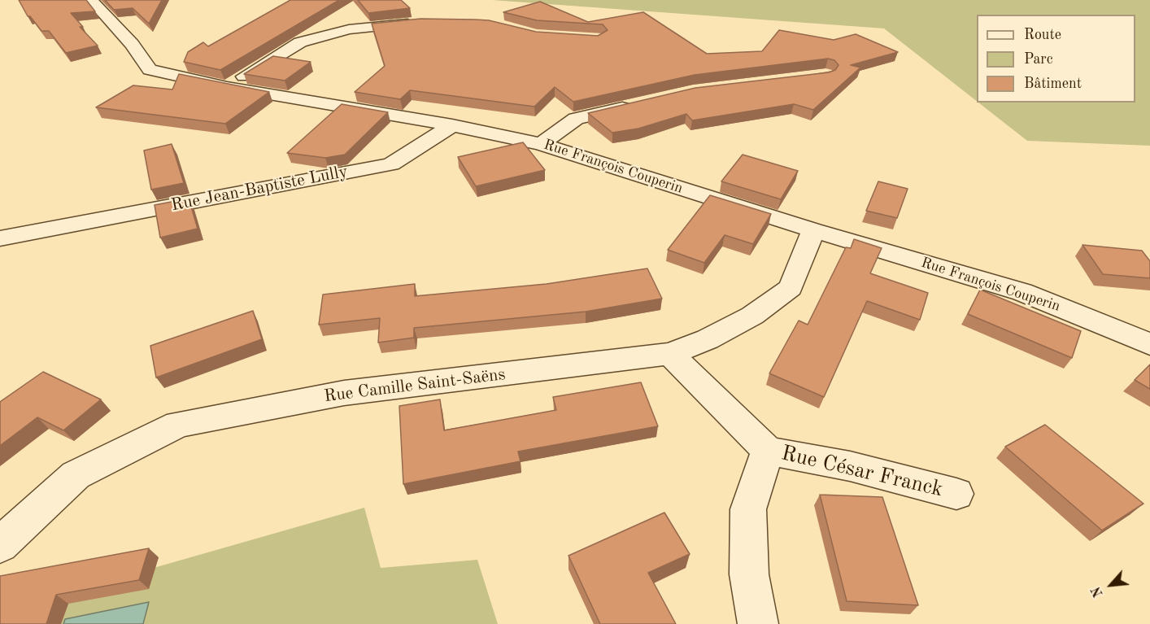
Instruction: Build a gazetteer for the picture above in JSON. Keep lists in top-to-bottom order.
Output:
{
  "streets": {
    "street": [
      "Rue François Couperin",
      "Rue Jean-Baptiste Lully",
      "Rue Camille Saint-Saëns",
      "Rue César Franck"
    ]
  },
  "crossings": [
    ["Rue François Couperin", "Rue Jean-Baptiste Lully"],
    ["Rue François Couperin", "Rue Camille Saint-Saëns"],
    ["Rue Camille Saint-Saëns", "Rue César Franck"]
  ],
  "legend": ["Route", "Parc", "Bâtiment"],
  "north": "bottom left"
}
